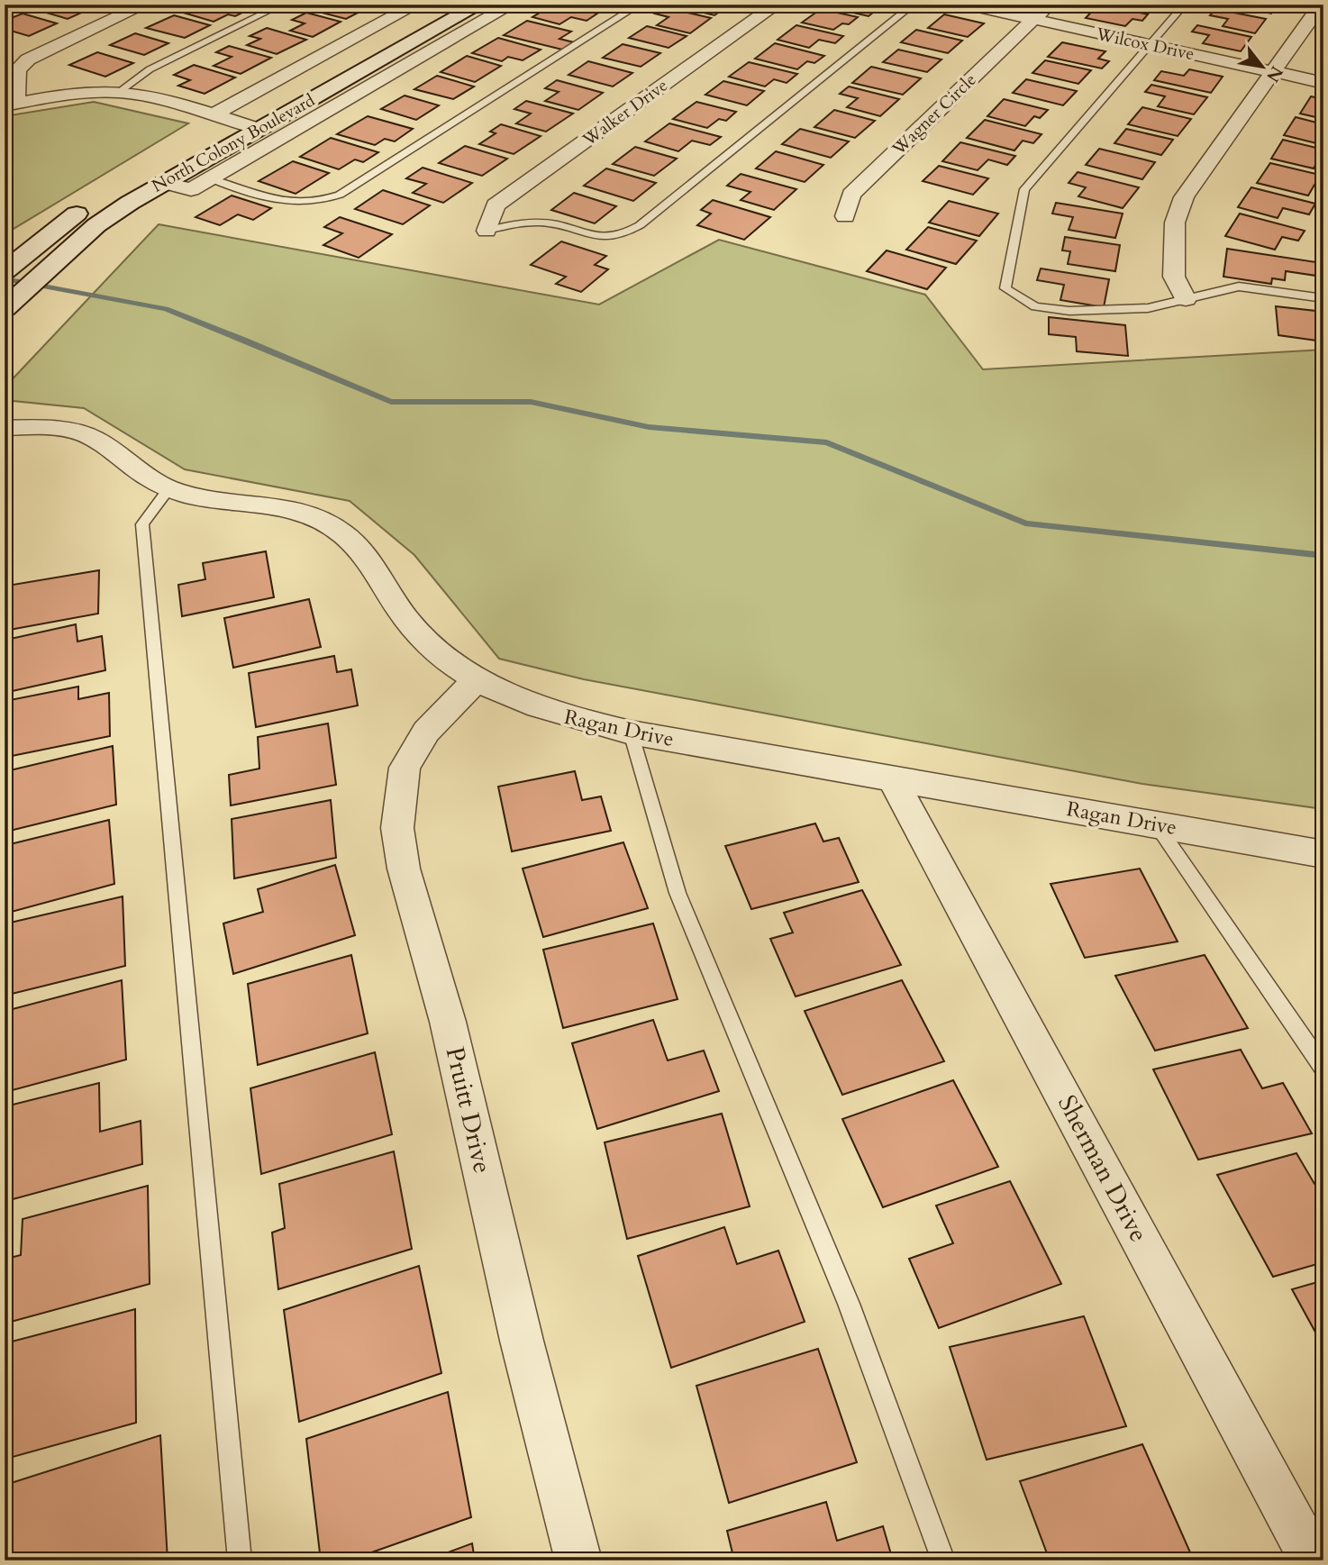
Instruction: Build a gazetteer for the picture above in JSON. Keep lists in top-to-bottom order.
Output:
{
  "streets": {
    "main road": ["North Colony Boulevard"],
    "street": [
      "Wilcox Drive",
      "Walker Drive",
      "Wagner Circle",
      "Ragan Drive",
      "Pruitt Drive",
      "Sherman Drive"
    ]
  },
  "crossings": [
    ["Wilcox Drive", "Wagner Circle"],
    ["Ragan Drive", "Pruitt Drive"],
    ["Ragan Drive", "Sherman Drive"]
  ],
  "north": "bottom right"
}
